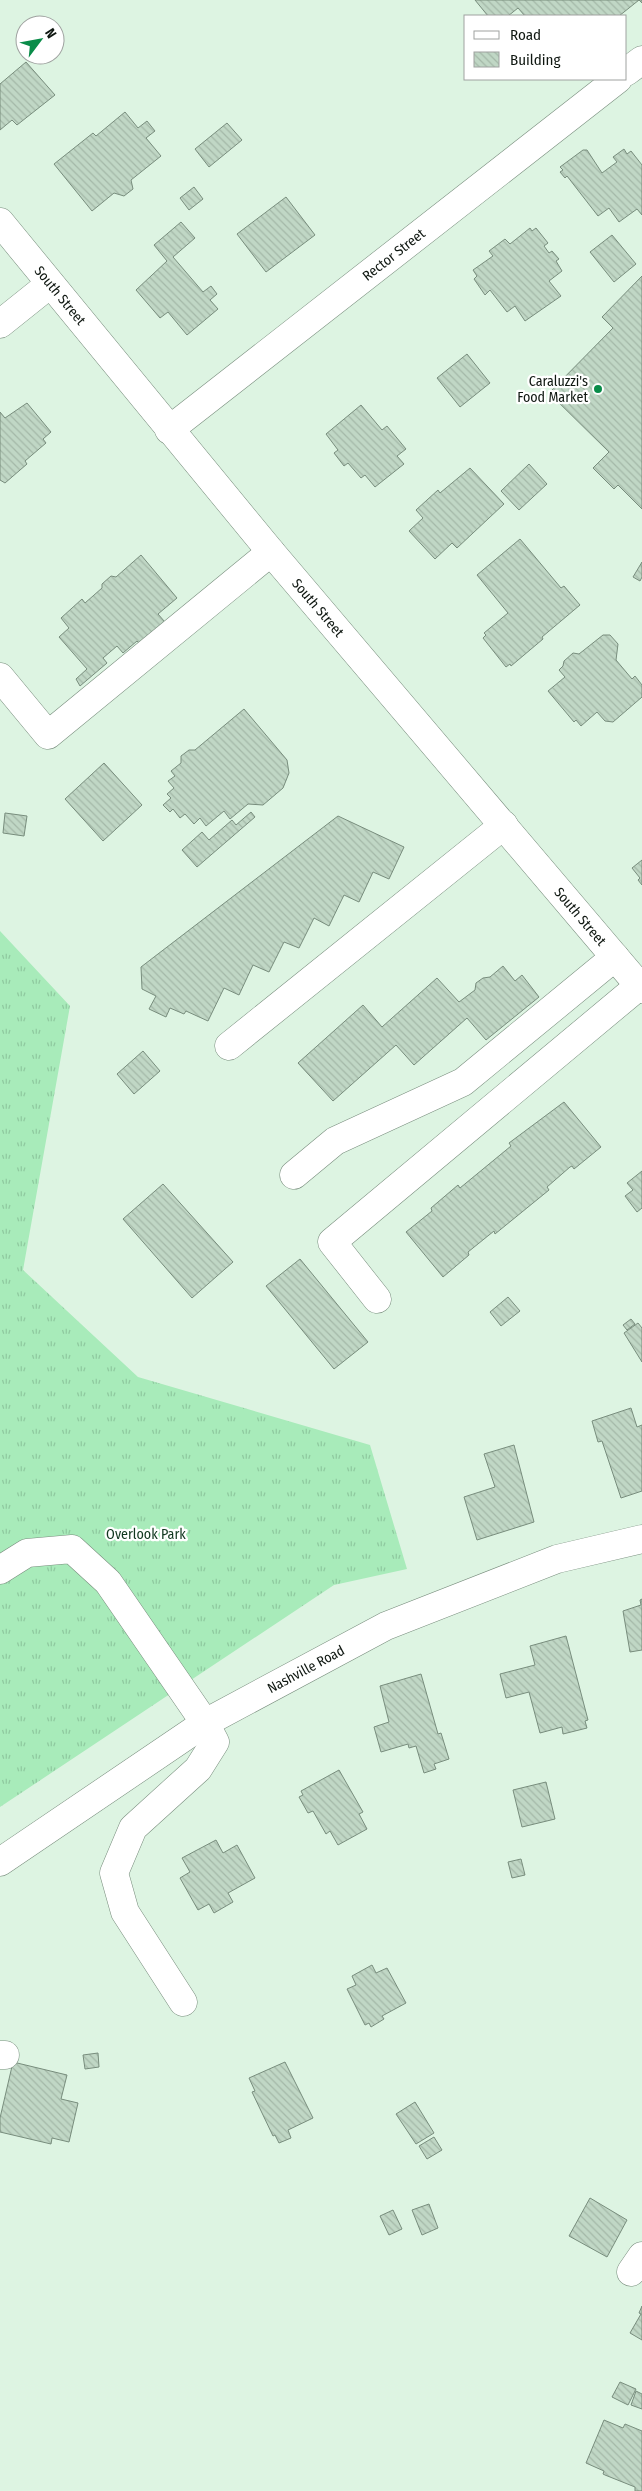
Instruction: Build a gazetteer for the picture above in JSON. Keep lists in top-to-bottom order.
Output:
{
  "streets": {
    "street": ["Rector Street", "South Street", "Nashville Road"]
  },
  "crossings": [
    ["Rector Street", "South Street"]
  ],
  "parks": ["Overlook Park"],
  "places": ["Caraluzzi's Food Market"],
  "legend": ["Road", "Building"],
  "north": "top right"
}
